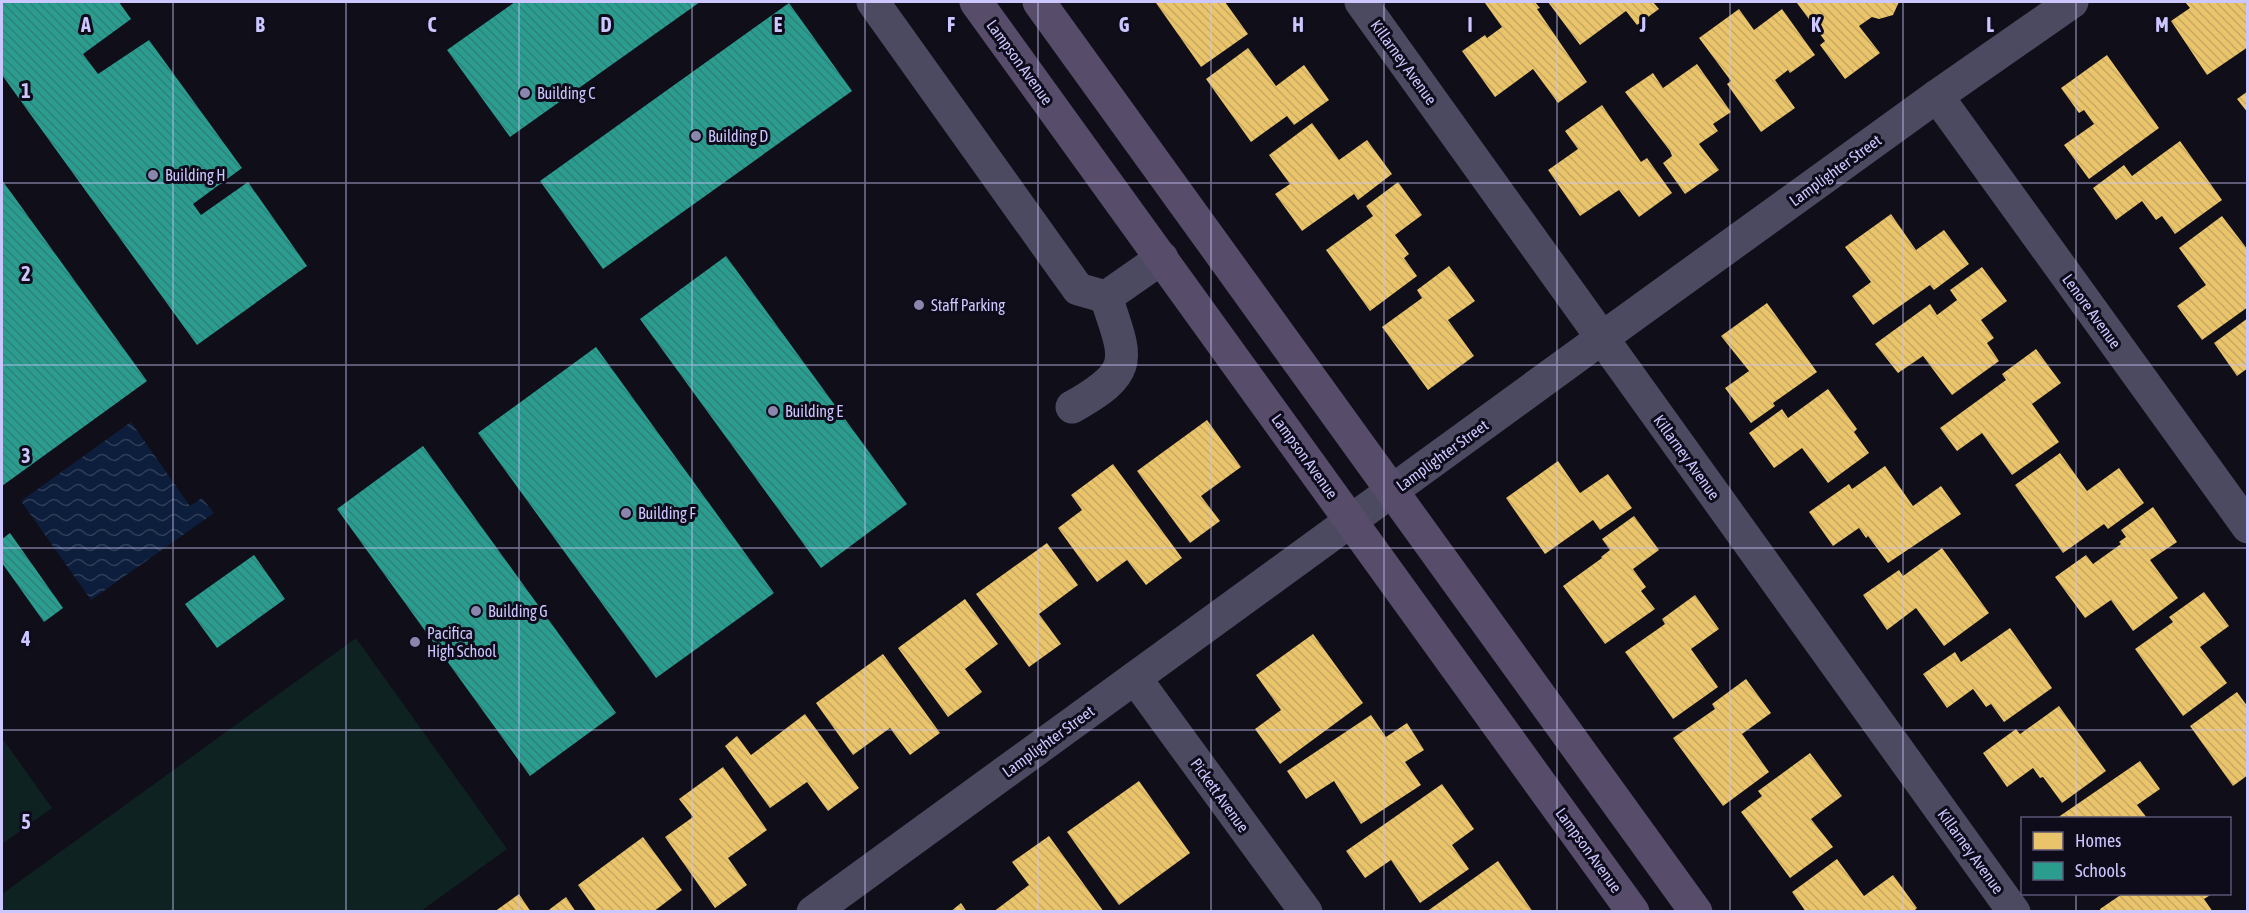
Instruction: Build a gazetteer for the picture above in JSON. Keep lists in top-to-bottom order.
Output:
{
  "streets": {
    "main road": ["Lampson Avenue"],
    "street": [
      "Killarney Avenue",
      "Lamplighter Street",
      "Lenore Avenue",
      "Pickett Avenue"
    ]
  },
  "crossings": [
    ["Lampson Avenue", "Lamplighter Street"],
    ["Killarney Avenue", "Lamplighter Street"],
    ["Lamplighter Street", "Lenore Avenue"],
    ["Lamplighter Street", "Pickett Avenue"]
  ],
  "places": [
    "Building C",
    "Building D",
    "Building H",
    "Staff Parking",
    "Building E",
    "Building F",
    "Building G",
    "Pacifica High School"
  ],
  "legend": ["Homes", "Schools"],
  "grid": {
    "columns": [
      "A",
      "B",
      "C",
      "D",
      "E",
      "F",
      "G",
      "H",
      "I",
      "J",
      "K",
      "L",
      "M"
    ],
    "rows": [
      "1",
      "2",
      "3",
      "4",
      "5"
    ]
  }
}
